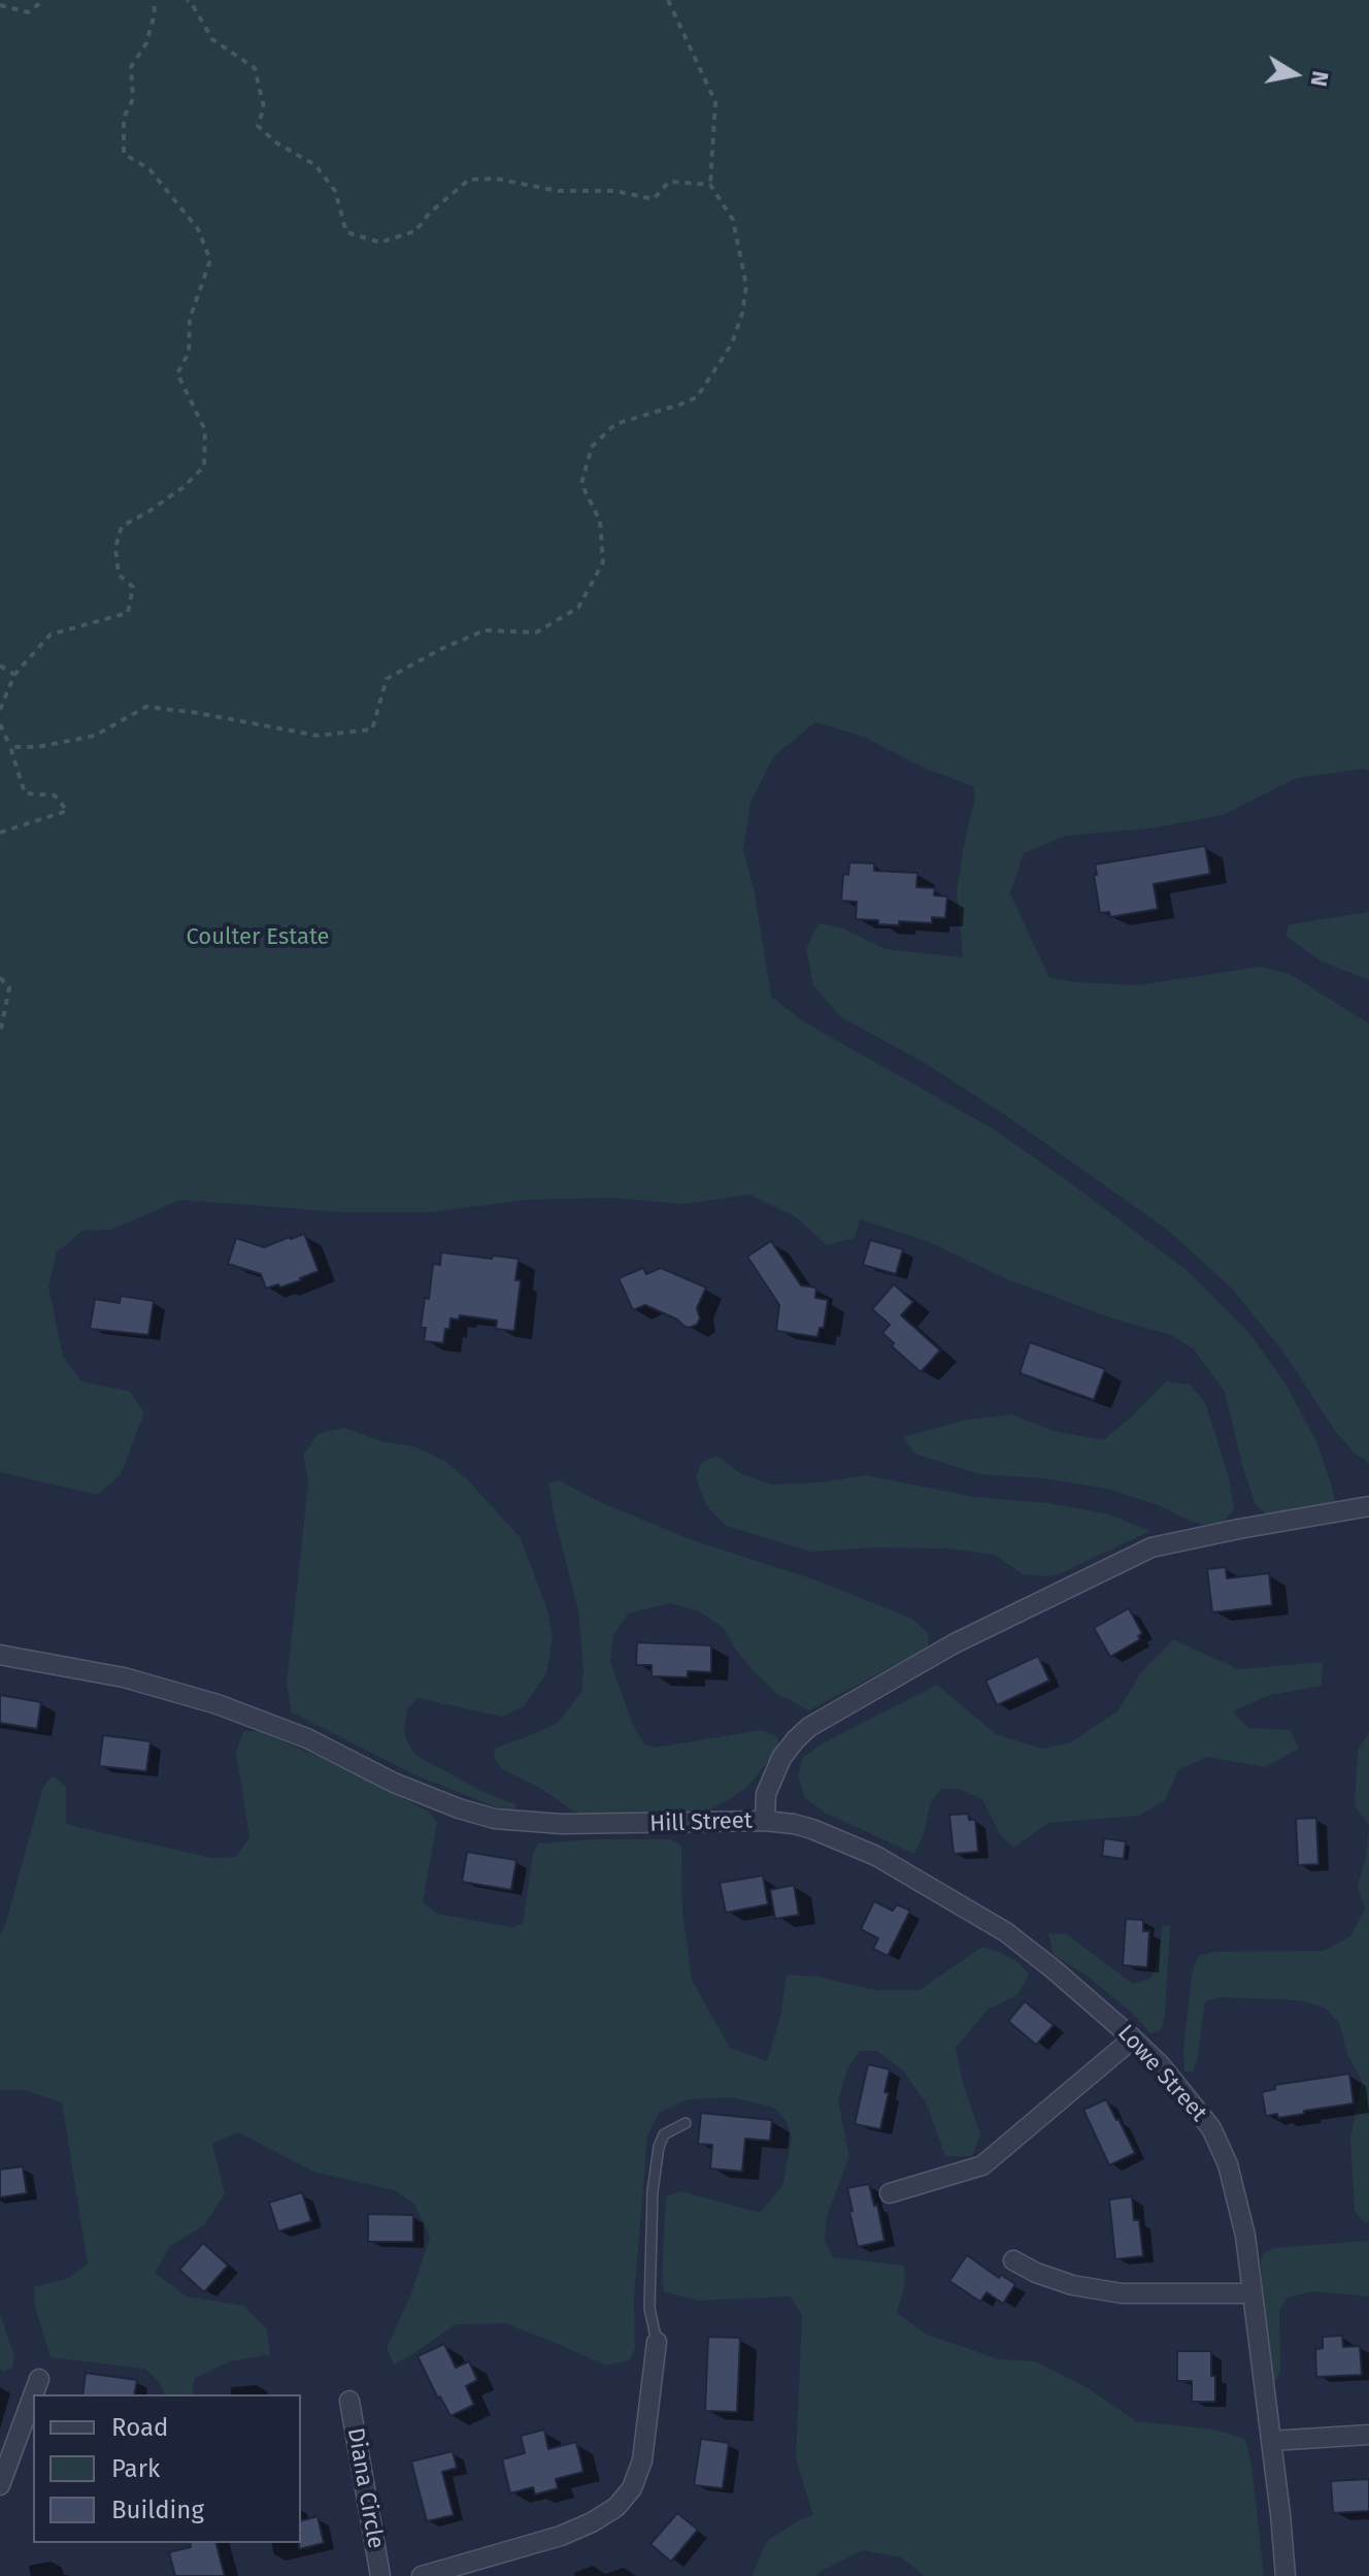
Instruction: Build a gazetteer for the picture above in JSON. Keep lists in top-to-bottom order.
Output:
{
  "streets": {
    "street": ["Hill Street", "Lowe Street", "Diana Circle"]
  },
  "crossings": [
    ["Hill Street", "Lowe Street"]
  ],
  "parks": ["Coulter Estate"],
  "legend": ["Road", "Park", "Building"],
  "north": "right"
}
